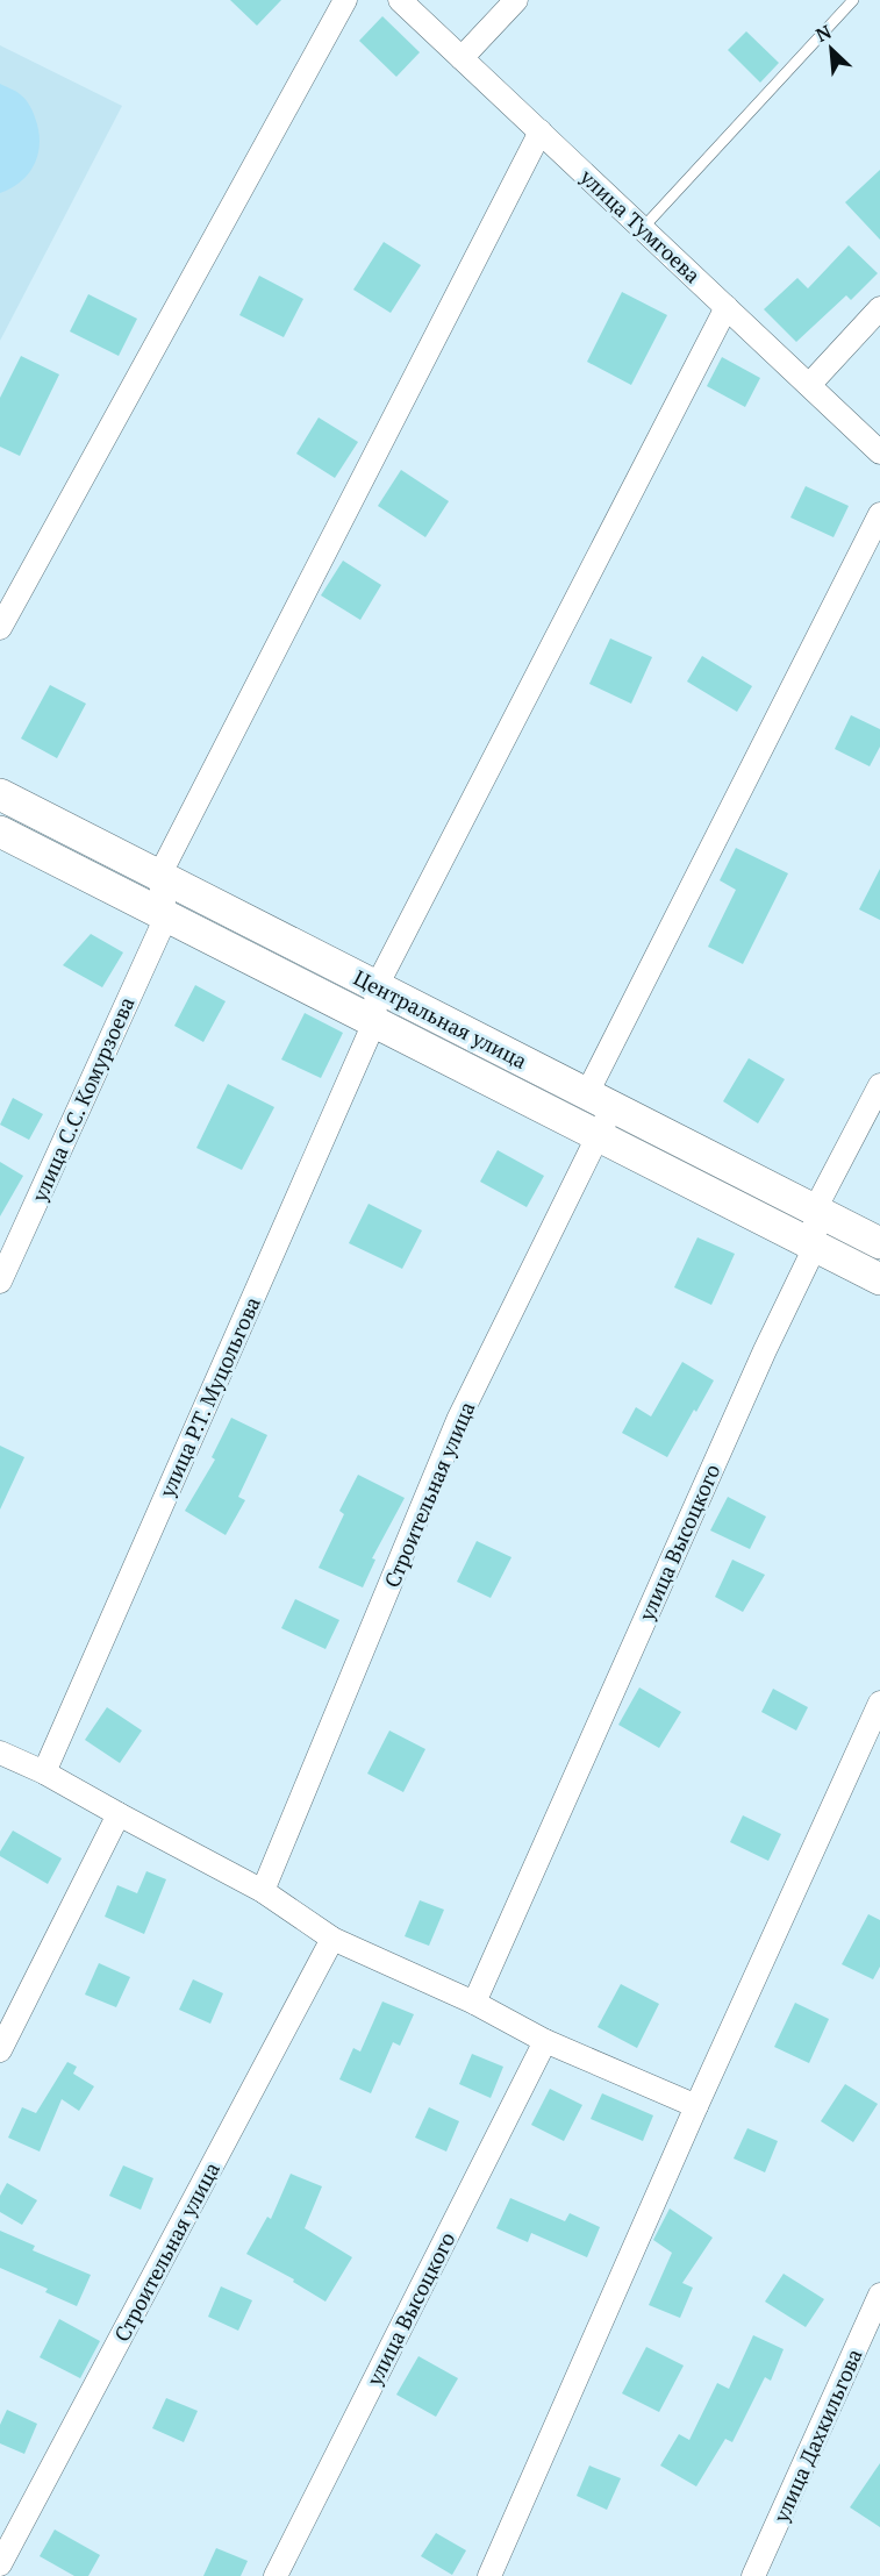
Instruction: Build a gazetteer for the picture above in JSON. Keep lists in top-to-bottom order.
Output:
{
  "streets": {
    "street": [
      "улица Тумгоева",
      "Центральная улица",
      "улица С.С. Комурзоева",
      "улица Р.Т. Муцольгова",
      "Строительная улица",
      "улица Высоцкого",
      "улица Дахкильгова"
    ]
  },
  "crossings": [
    ["Центральная улица", "улица С.С. Комурзоева"],
    ["Центральная улица", "улица Р.Т. Муцольгова"],
    ["Центральная улица", "Строительная улица"],
    ["Центральная улица", "улица Высоцкого"]
  ],
  "north": "top left"
}
